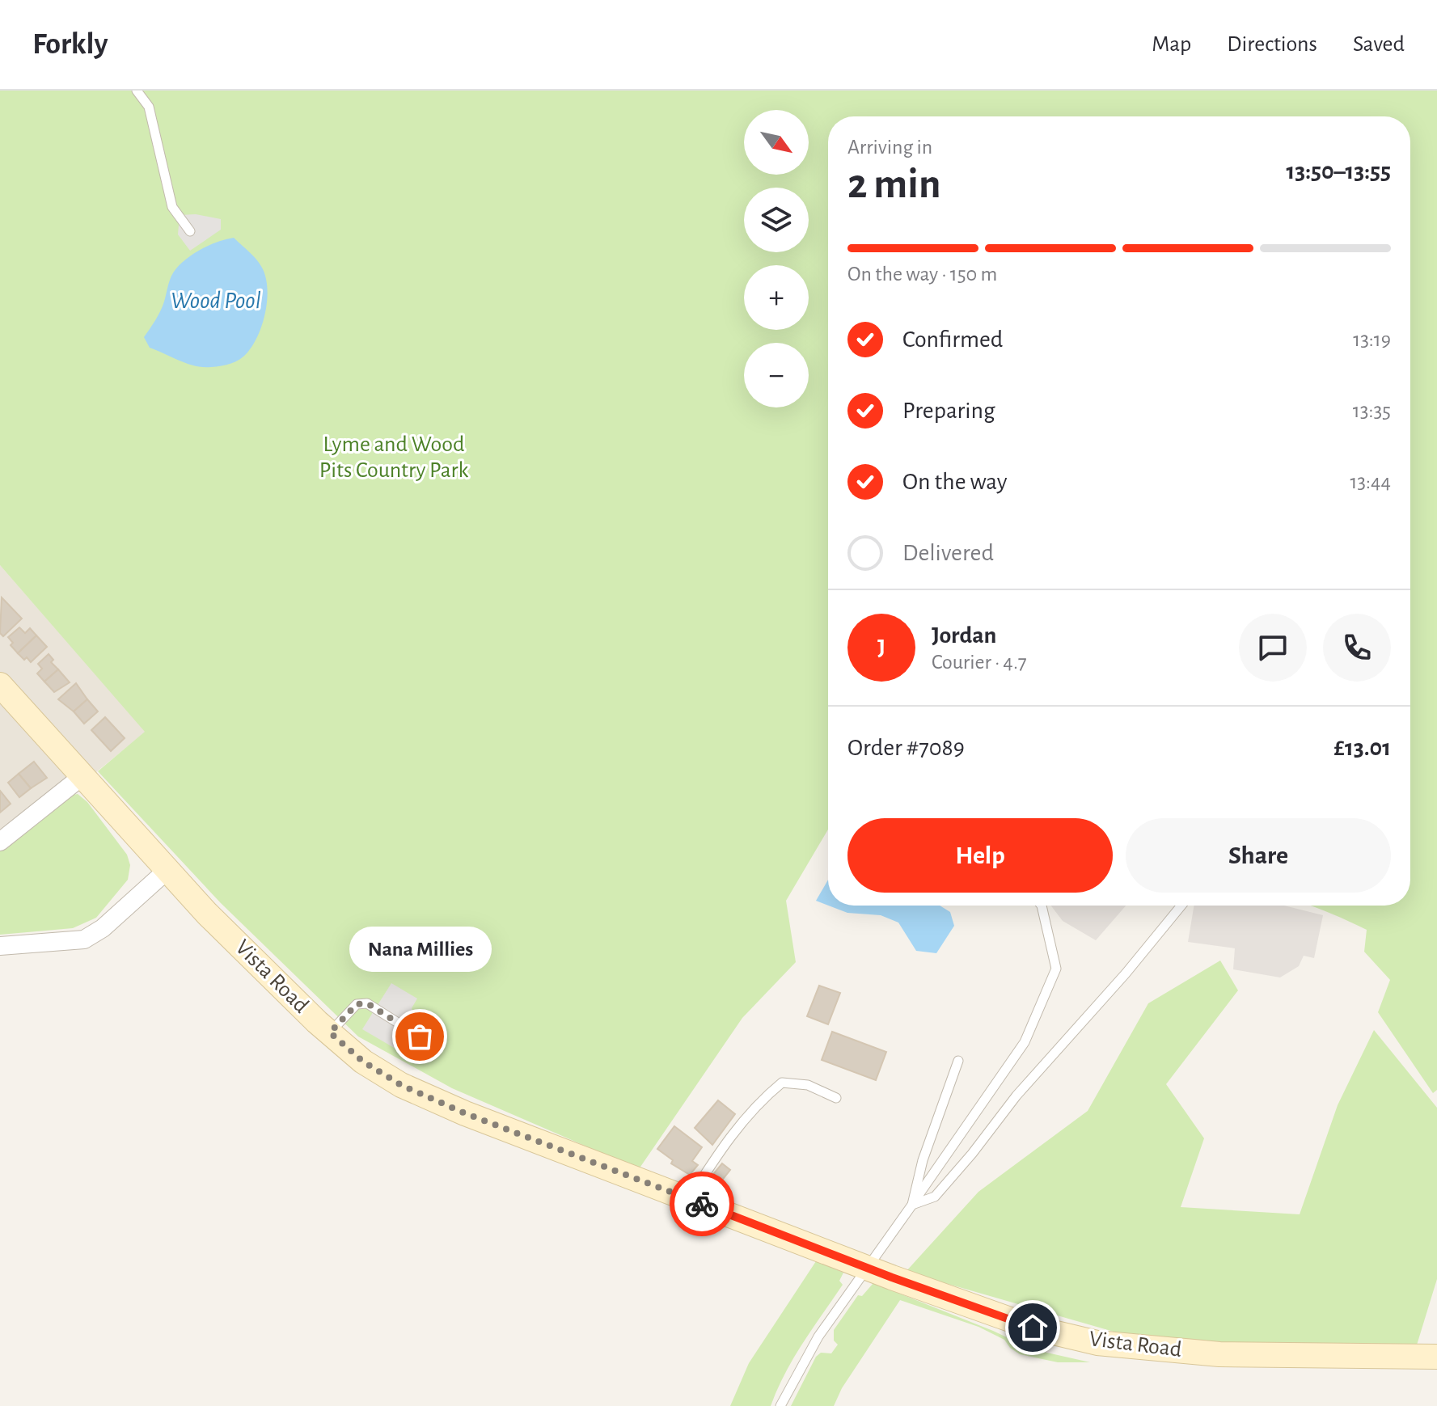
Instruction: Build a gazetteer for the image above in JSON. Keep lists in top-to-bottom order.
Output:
{
  "streets": {
    "main road": ["Vista Road"]
  },
  "water": ["Wood Pool"],
  "parks": ["Lyme and Wood Pits Country Park"],
  "places": ["Nana Millies"],
  "north": "bottom right",
  "page": {
    "header": "Forkly",
    "nav": ["Map", "Directions", "Saved"],
    "map_buttons": ["+", "−"],
    "heading": ["2 min", "Arriving in", "13:50–13:55"],
    "panel": [
      "Jordan",
      "Courier · 4.7",
      "Order #7089",
      "£13.01"
    ],
    "bar": "On the way · 150 m",
    "list": [
      ["Confirmed", "13:19"],
      ["Preparing", "13:35"],
      ["On the way", "13:44"],
      "Delivered"
    ],
    "round": "J",
    "buttons": ["Help", "Share"],
    "bubble": "Nana Millies"
  }
}
